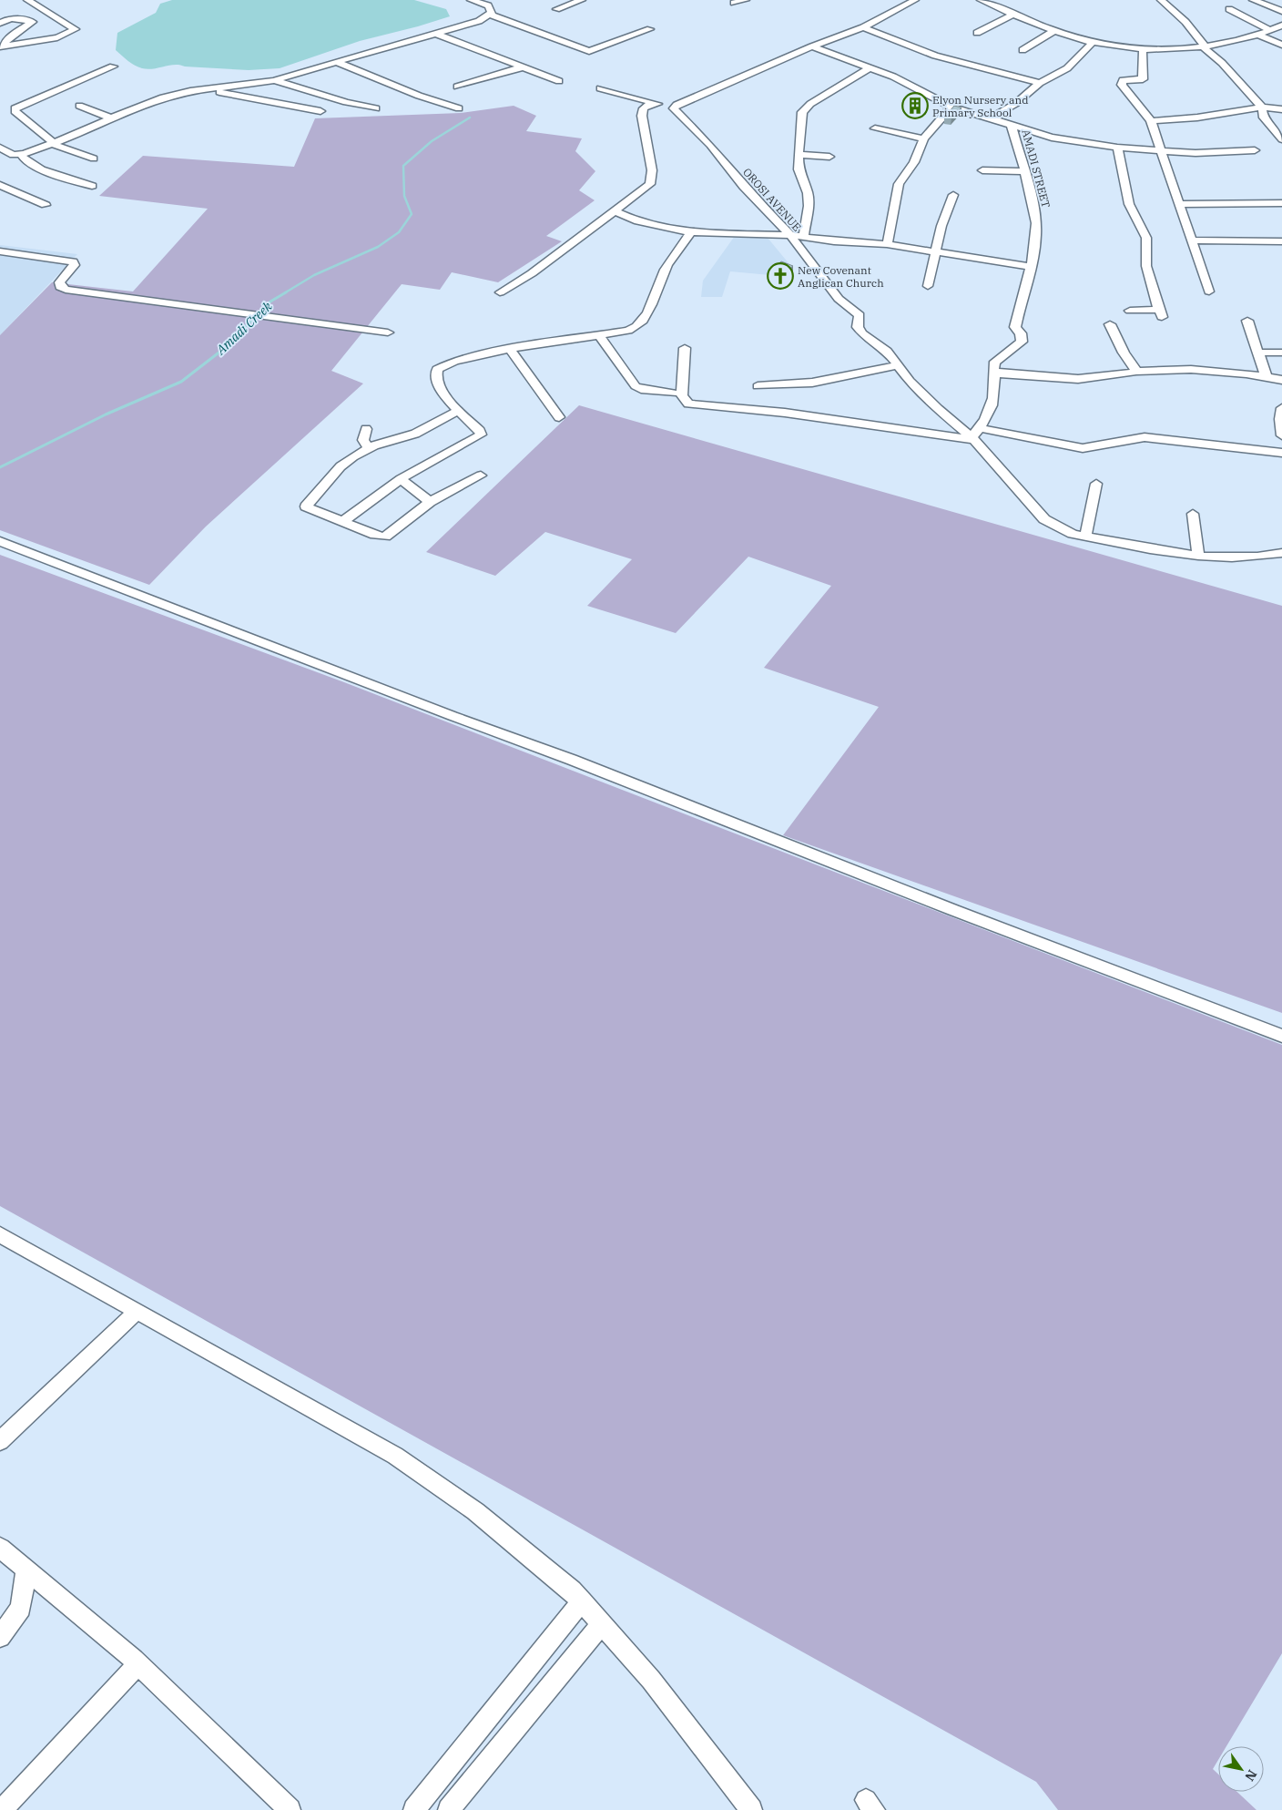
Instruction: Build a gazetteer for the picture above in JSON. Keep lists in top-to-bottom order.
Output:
{
  "streets": {
    "street": ["AMADI STREET", "OROSI AVENUE"]
  },
  "crossings": [
    ["AMADI STREET", "OROSI AVENUE"]
  ],
  "water": ["Amadi Creek"],
  "places": {
    "building": ["Elyon Nursery and Primary School"],
    "church": ["New Covenant Anglican Church"]
  },
  "north": "bottom right"
}
